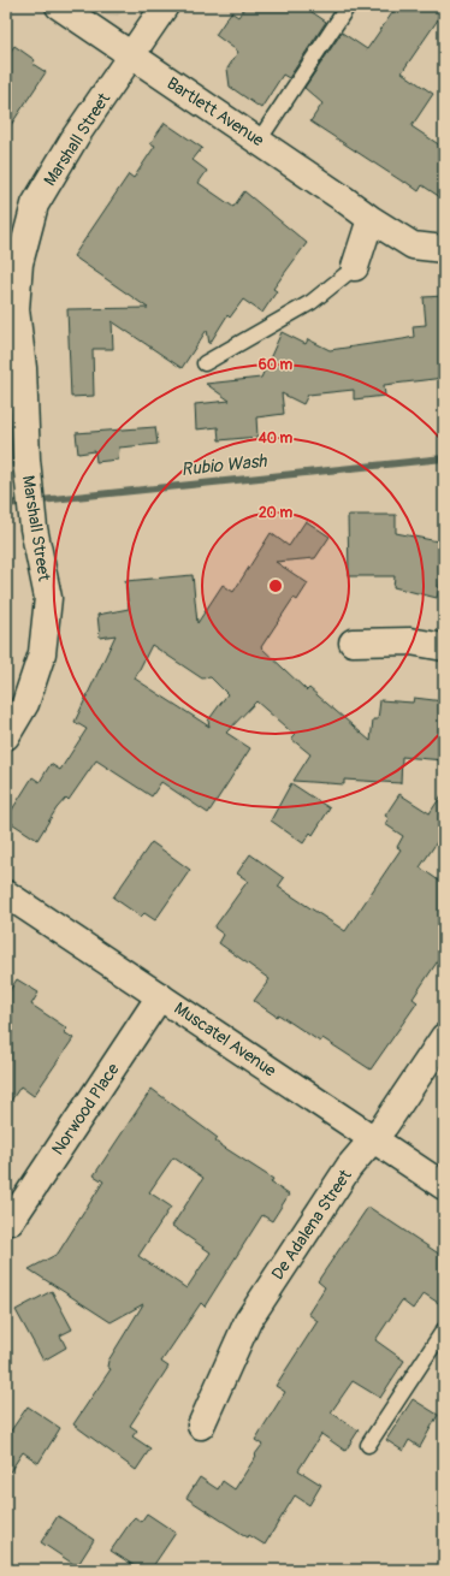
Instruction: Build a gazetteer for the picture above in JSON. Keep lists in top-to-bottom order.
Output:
{
  "streets": {
    "street": [
      "Bartlett Avenue",
      "Marshall Street",
      "Muscatel Avenue",
      "Norwood Place",
      "De Adalena Street"
    ]
  },
  "crossings": [
    ["Bartlett Avenue", "Marshall Street"],
    ["Muscatel Avenue", "Norwood Place"],
    ["Muscatel Avenue", "De Adalena Street"]
  ],
  "water": ["Rubio Wash"],
  "rings": ["60 m", "40 m", "20 m"]
}
